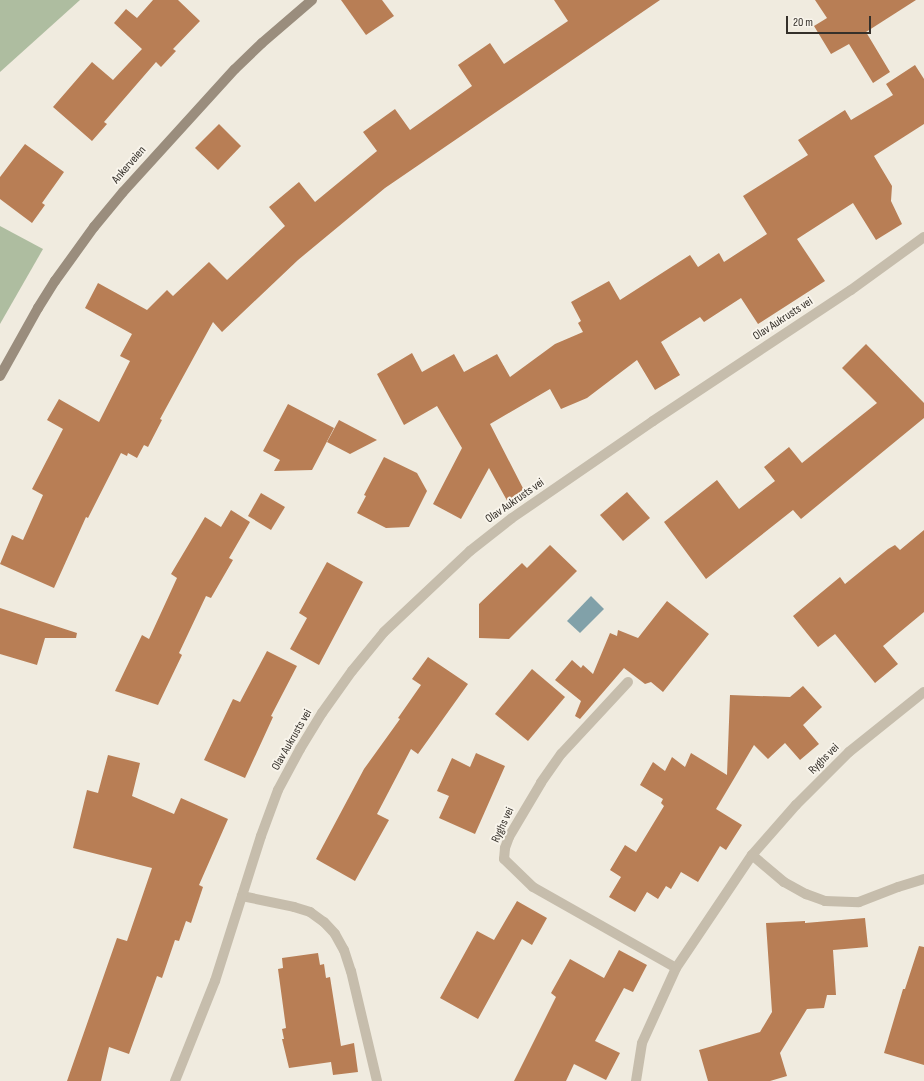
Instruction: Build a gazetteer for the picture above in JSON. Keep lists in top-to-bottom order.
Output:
{
  "streets": {
    "main road": ["Ankerveien"],
    "street": ["Olav Aukrusts vei", "Ryghs vei"]
  },
  "scale_bar": "20 m"
}
